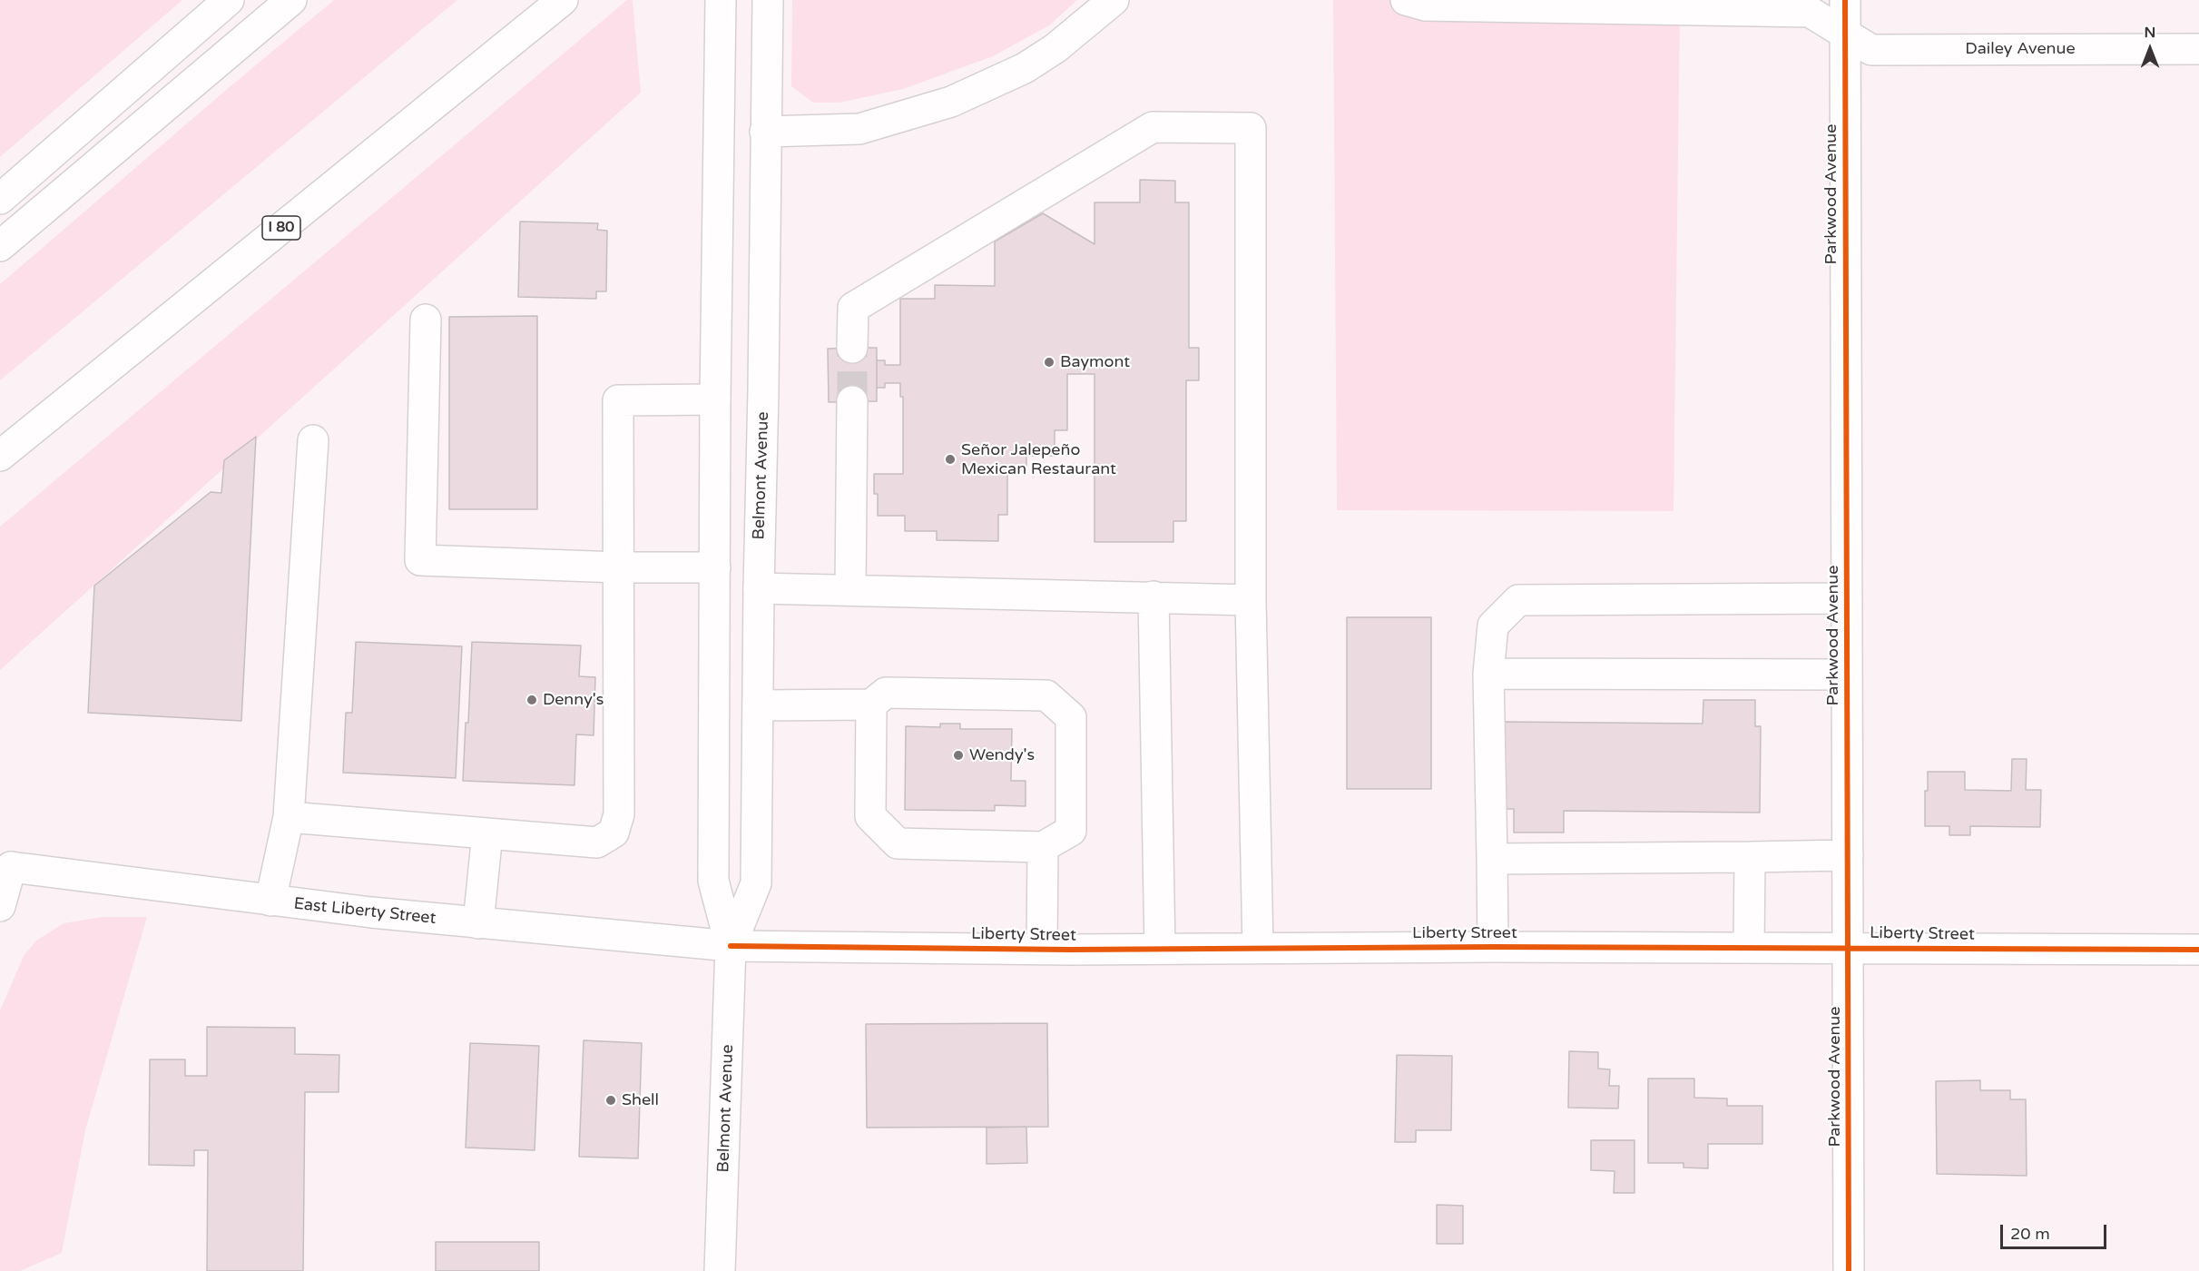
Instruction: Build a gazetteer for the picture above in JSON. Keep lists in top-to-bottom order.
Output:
{
  "streets": {
    "main road": [
      "Dailey Avenue",
      "Parkwood Avenue",
      "I 80",
      "Belmont Avenue",
      "East Liberty Street",
      "Liberty Street"
    ]
  },
  "crossings": [
    ["Dailey Avenue", "Parkwood Avenue"],
    ["Parkwood Avenue", "Liberty Street"],
    ["Belmont Avenue", "East Liberty Street"],
    ["Belmont Avenue", "Liberty Street"],
    ["East Liberty Street", "Liberty Street"]
  ],
  "places": [
    "Baymont",
    "Señor Jalepeño Mexican Restaurant",
    "Denny's",
    "Wendy's",
    "Shell"
  ],
  "scale_bar": "20 m",
  "north": "top"
}
